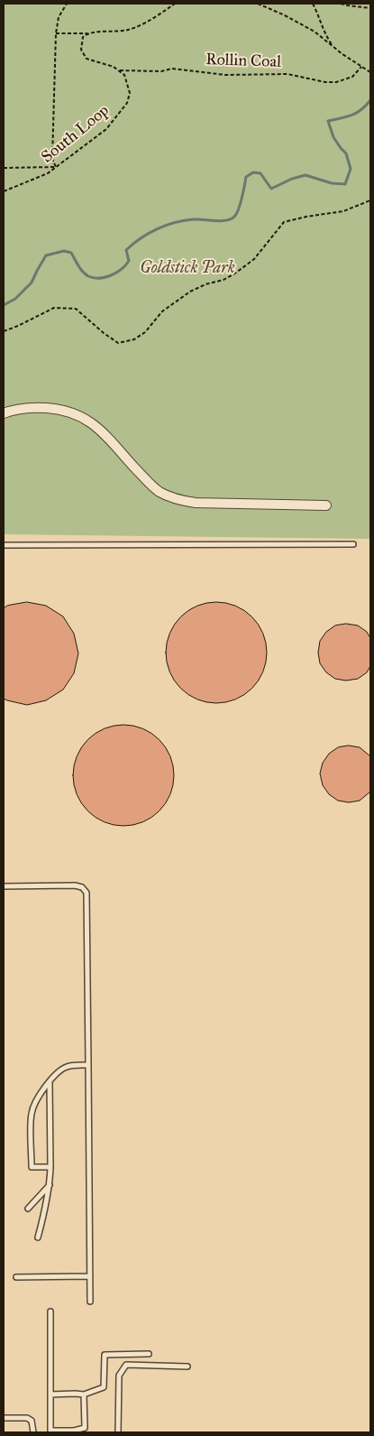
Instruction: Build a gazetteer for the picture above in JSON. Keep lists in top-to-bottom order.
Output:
{
  "streets": {
    "path": ["Rollin Coal", "South Loop"]
  },
  "crossings": [
    ["Rollin Coal", "South Loop"]
  ],
  "parks": ["Goldstick Park"]
}
